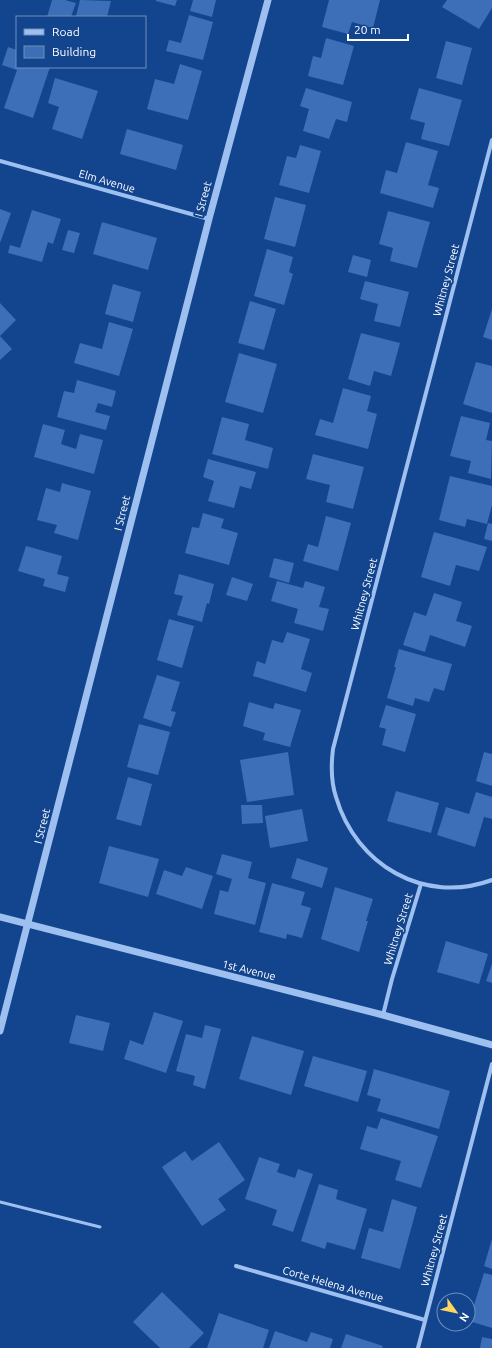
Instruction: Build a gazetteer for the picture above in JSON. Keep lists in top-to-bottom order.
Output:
{
  "streets": {
    "street": [
      "Elm Avenue",
      "I Street",
      "Whitney Street",
      "1st Avenue",
      "Corte Helena Avenue"
    ]
  },
  "crossings": [
    ["Elm Avenue", "I Street"],
    ["I Street", "1st Avenue"],
    ["Whitney Street", "1st Avenue"],
    ["Whitney Street", "Corte Helena Avenue"]
  ],
  "legend": ["Road", "Building"],
  "scale_bar": "20 m",
  "north": "bottom right"
}
